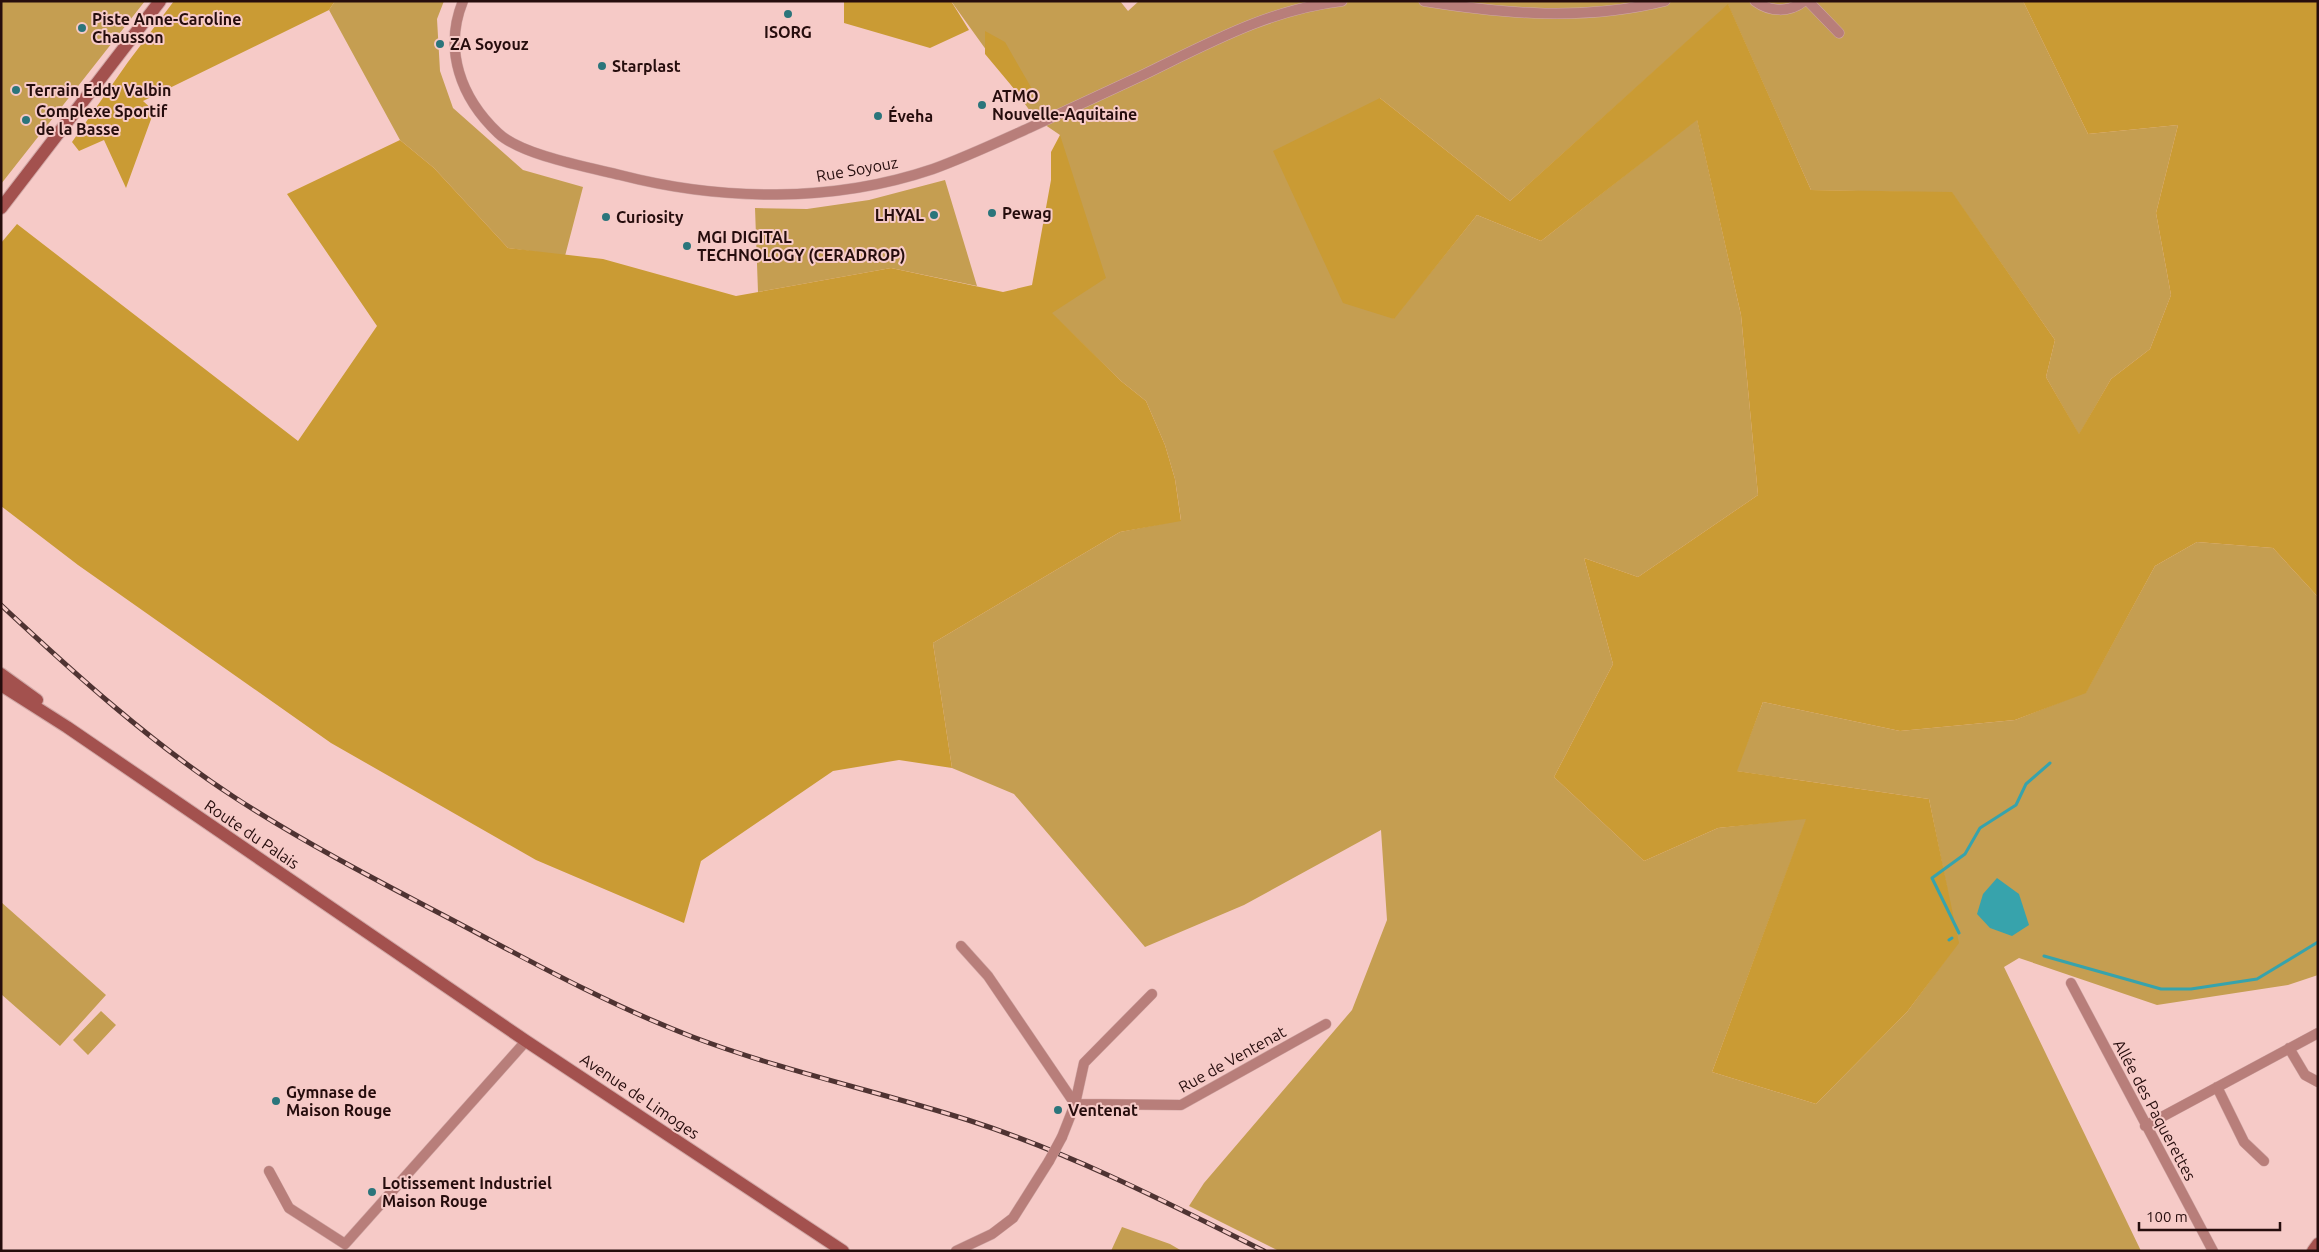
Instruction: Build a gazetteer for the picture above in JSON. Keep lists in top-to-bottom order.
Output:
{
  "streets": {
    "main road": ["Route du Palais", "Avenue de Limoges"],
    "street": ["Rue Soyouz", "Rue de Ventenat", "Allée des Paquerettes"]
  },
  "crossings": [
    ["Route du Palais", "Avenue de Limoges"]
  ],
  "places": [
    "ISORG",
    "Piste Anne-Caroline Chausson",
    "ZA Soyouz",
    "Starplast",
    "Terrain Eddy Valbin",
    "ATMO Nouvelle-Aquitaine",
    "Éveha",
    "Complexe Sportif de la Basse",
    "Pewag",
    "LHYAL",
    "Curiosity",
    "MGI DIGITAL TECHNOLOGY (CERADROP)",
    "Gymnase de Maison Rouge",
    "Ventenat",
    "Lotissement Industriel Maison Rouge"
  ],
  "scale_bar": "100 m"
}
